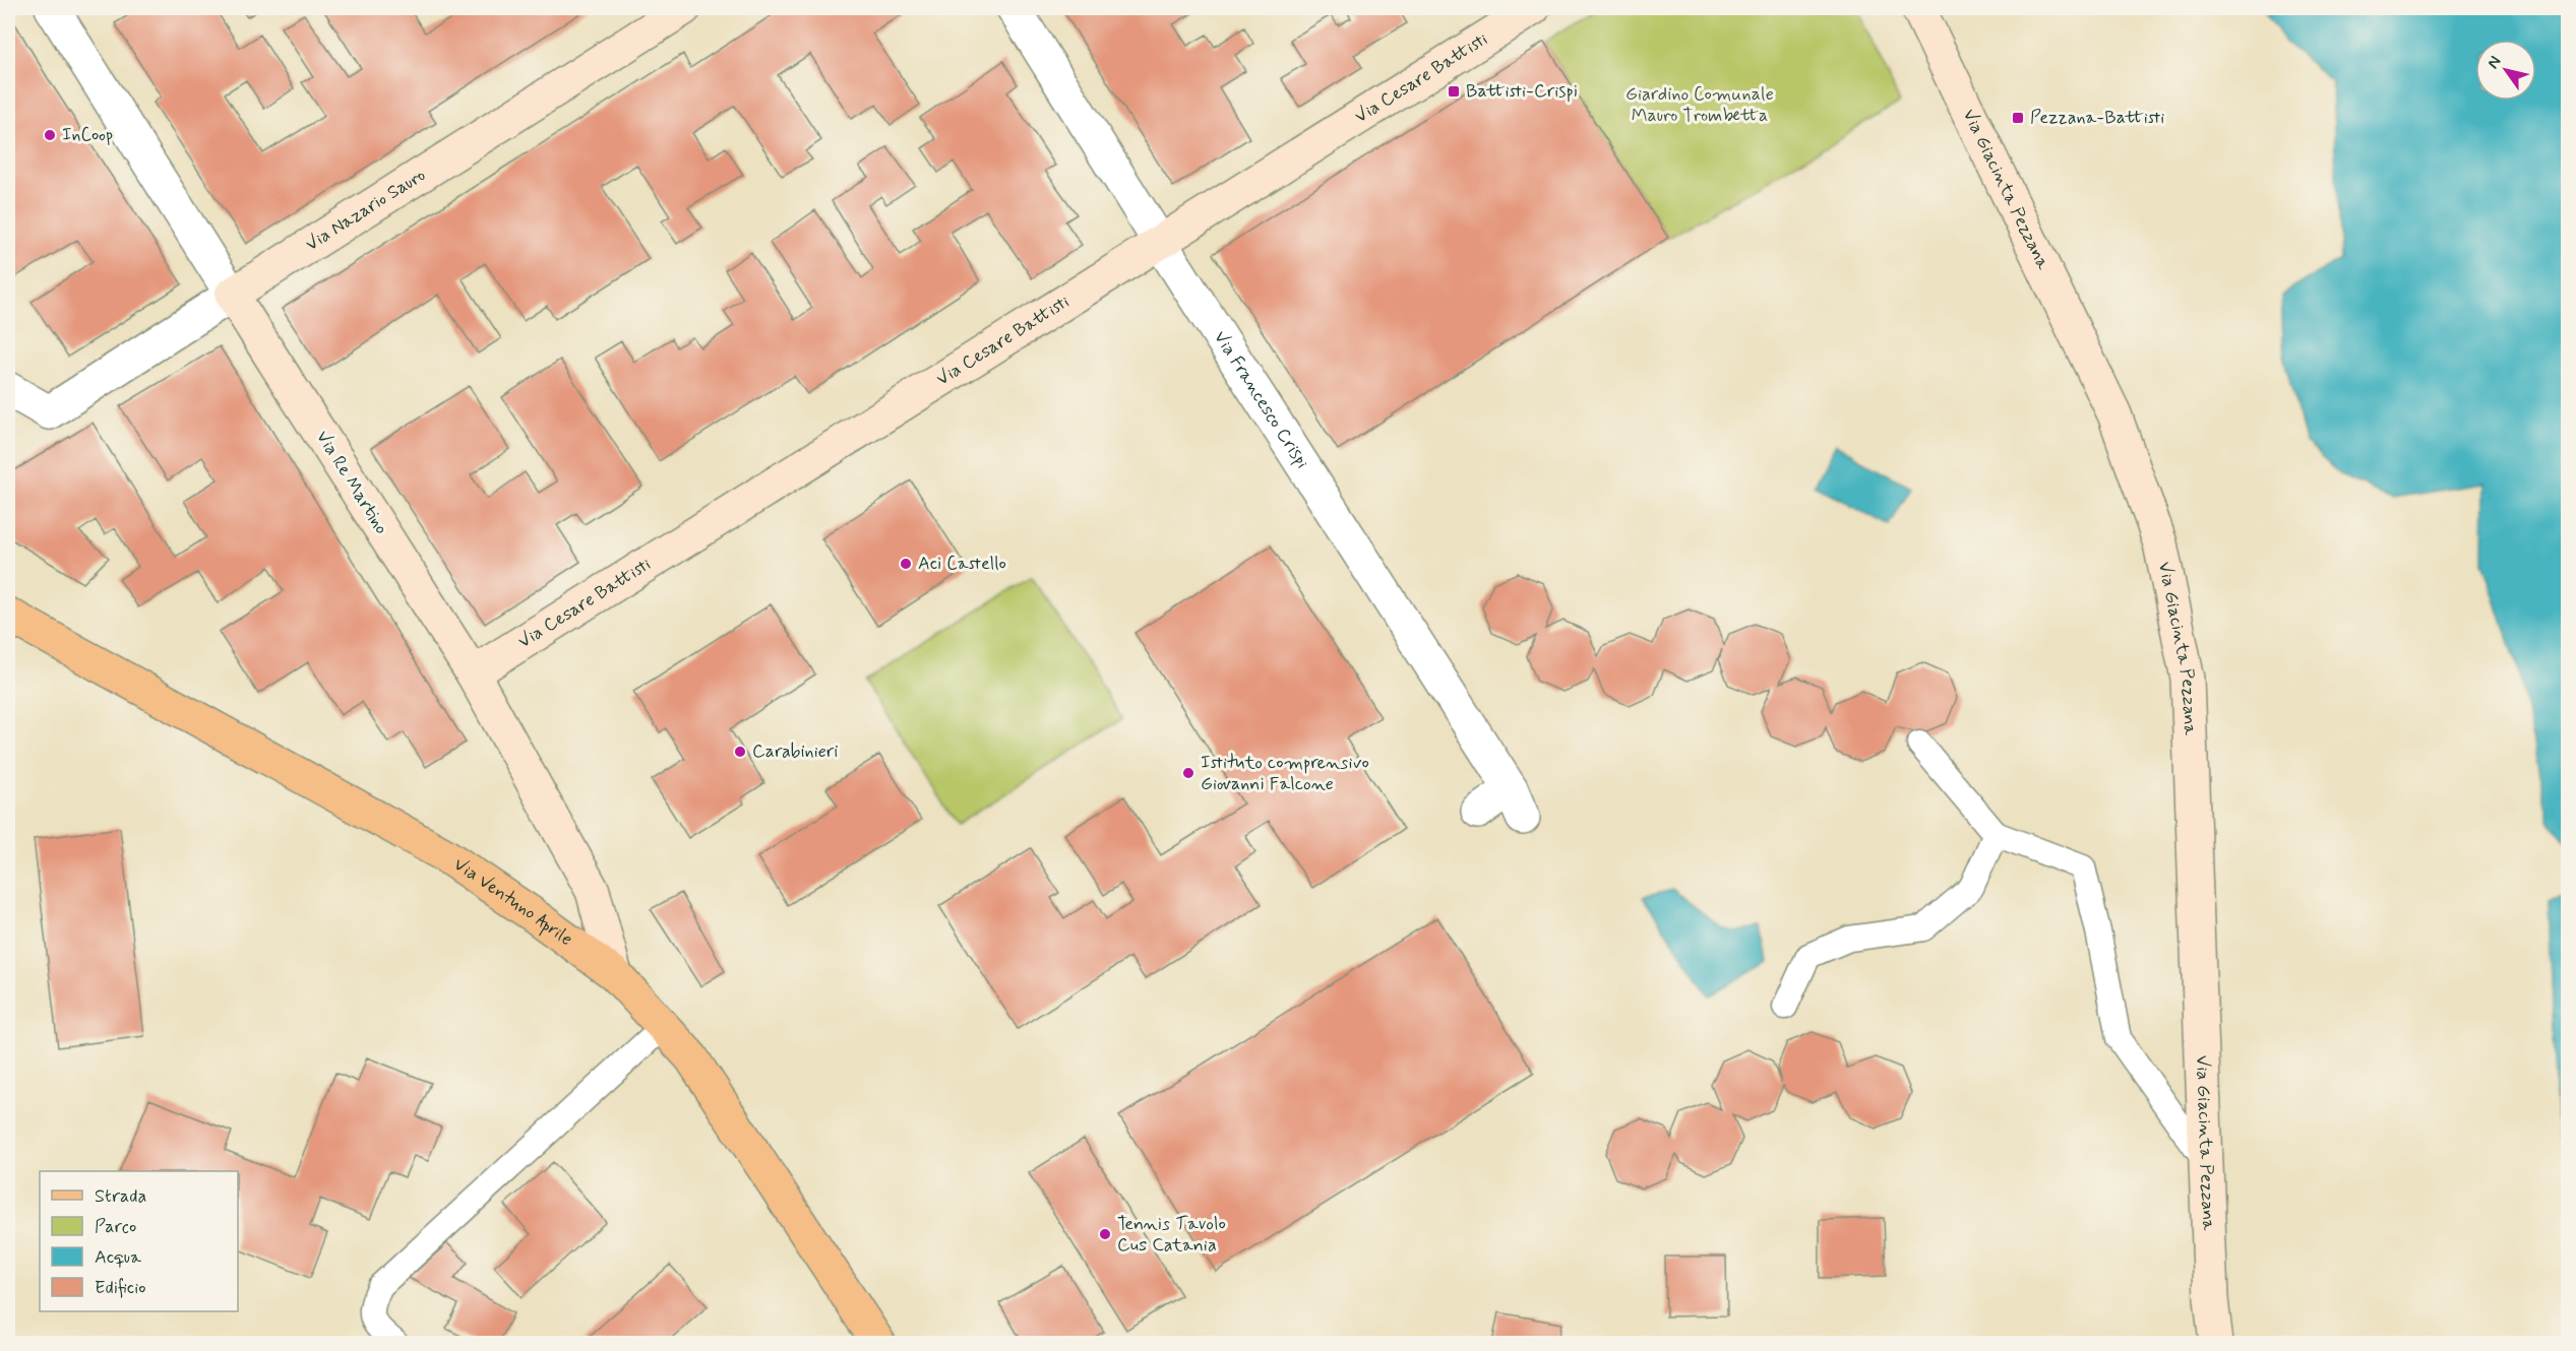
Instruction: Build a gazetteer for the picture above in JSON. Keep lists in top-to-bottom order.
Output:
{
  "streets": {
    "main road": [
      "Via Cesare Battisti",
      "Via Giacinta Pezzana",
      "Via Nazario Sauro",
      "Via Re Martino",
      "Via Ventuno Aprile"
    ],
    "street": ["Via Francesco Crispi"]
  },
  "crossings": [
    ["Via Cesare Battisti", "Via Francesco Crispi"],
    ["Via Cesare Battisti", "Via Re Martino"],
    ["Via Nazario Sauro", "Via Re Martino"],
    ["Via Re Martino", "Via Ventuno Aprile"]
  ],
  "parks": ["Giardino Comunale Mauro Trombetta"],
  "places": {
    "transit": ["Battisti-Crispi", "Pezzana-Battisti"],
    "other": [
      "InCoop",
      "Aci Castello",
      "Carabinieri",
      "Istituto comprensivo Giovanni Falcone",
      "Tennis Tavolo Cus Catania"
    ]
  },
  "legend": [
    "Strada",
    "Parco",
    "Acqua",
    "Edificio"
  ],
  "north": "top left"
}
